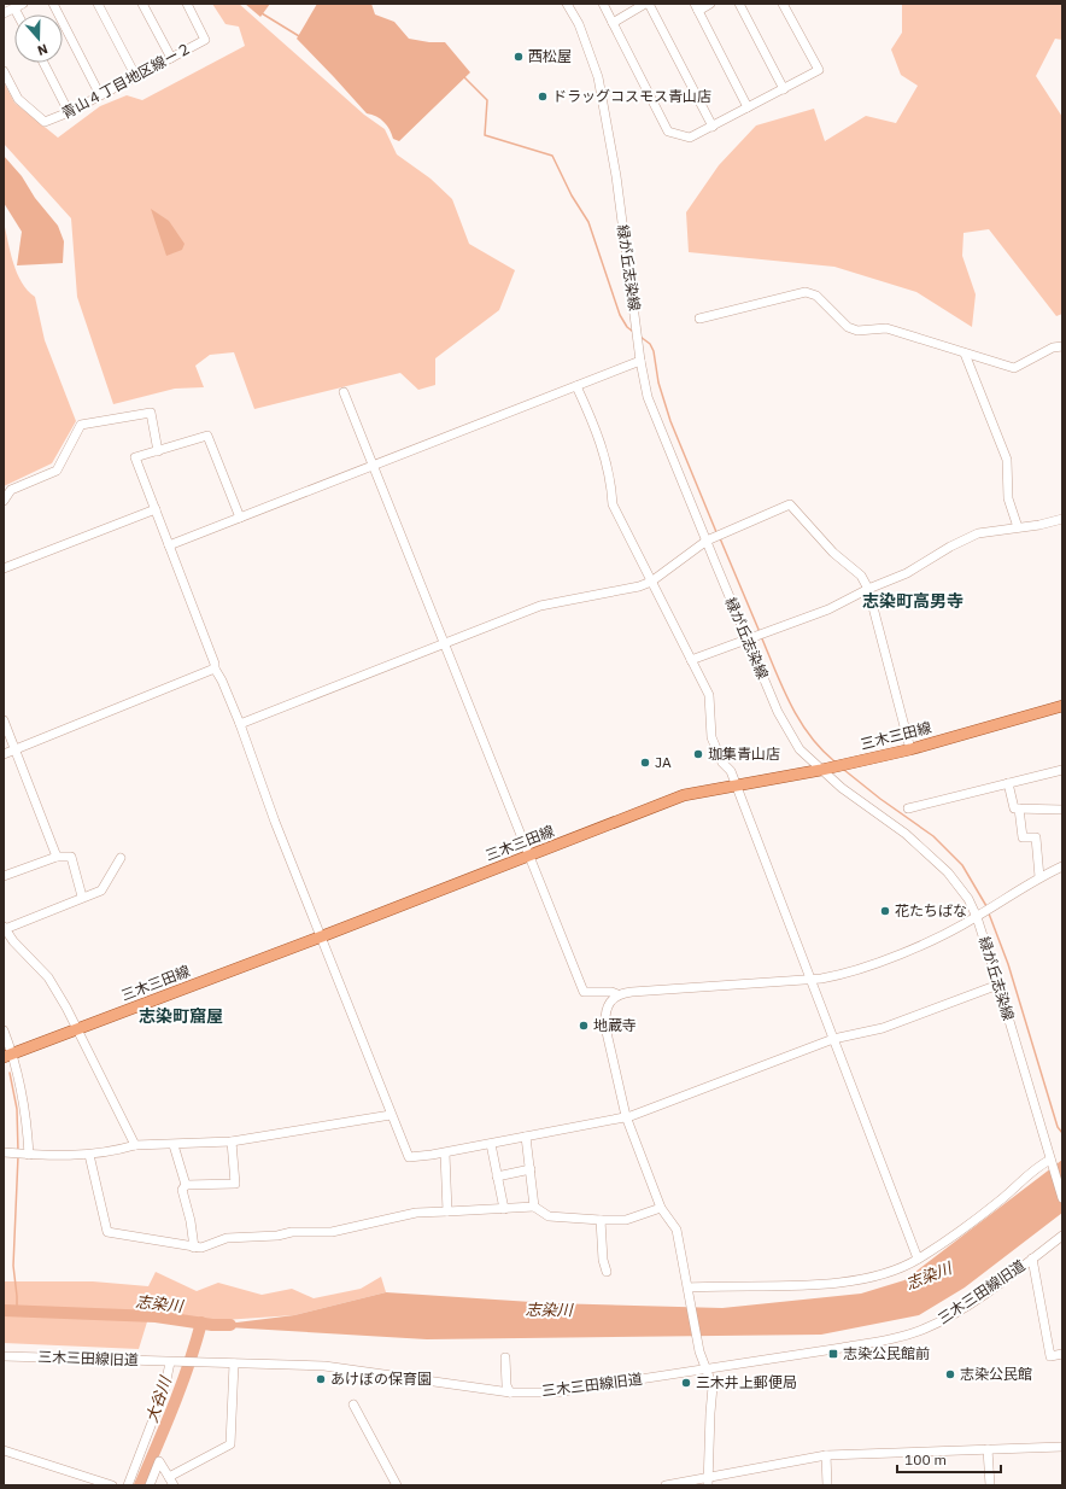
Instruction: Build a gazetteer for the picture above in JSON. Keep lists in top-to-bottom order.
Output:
{
  "streets": {
    "main road": ["三木三田線"],
    "street": ["青山４丁目地区線ー２", "緑が丘志染線", "三木三田線旧道"]
  },
  "crossings": [
    ["緑が丘志染線", "三木三田線"]
  ],
  "districts": ["志染町高男寺", "志染町窟屋"],
  "water": ["志染川", "大谷川"],
  "places": {
    "other": [
      "西松屋",
      "ドラッグコスモス青山店",
      "珈集青山店",
      "JA",
      "花たちばな",
      "地蔵寺",
      "志染公民館",
      "あけぼの保育園",
      "三木井上郵便局"
    ],
    "transit": ["志染公民館前"]
  },
  "scale_bar": "100 m",
  "north": "bottom"
}
